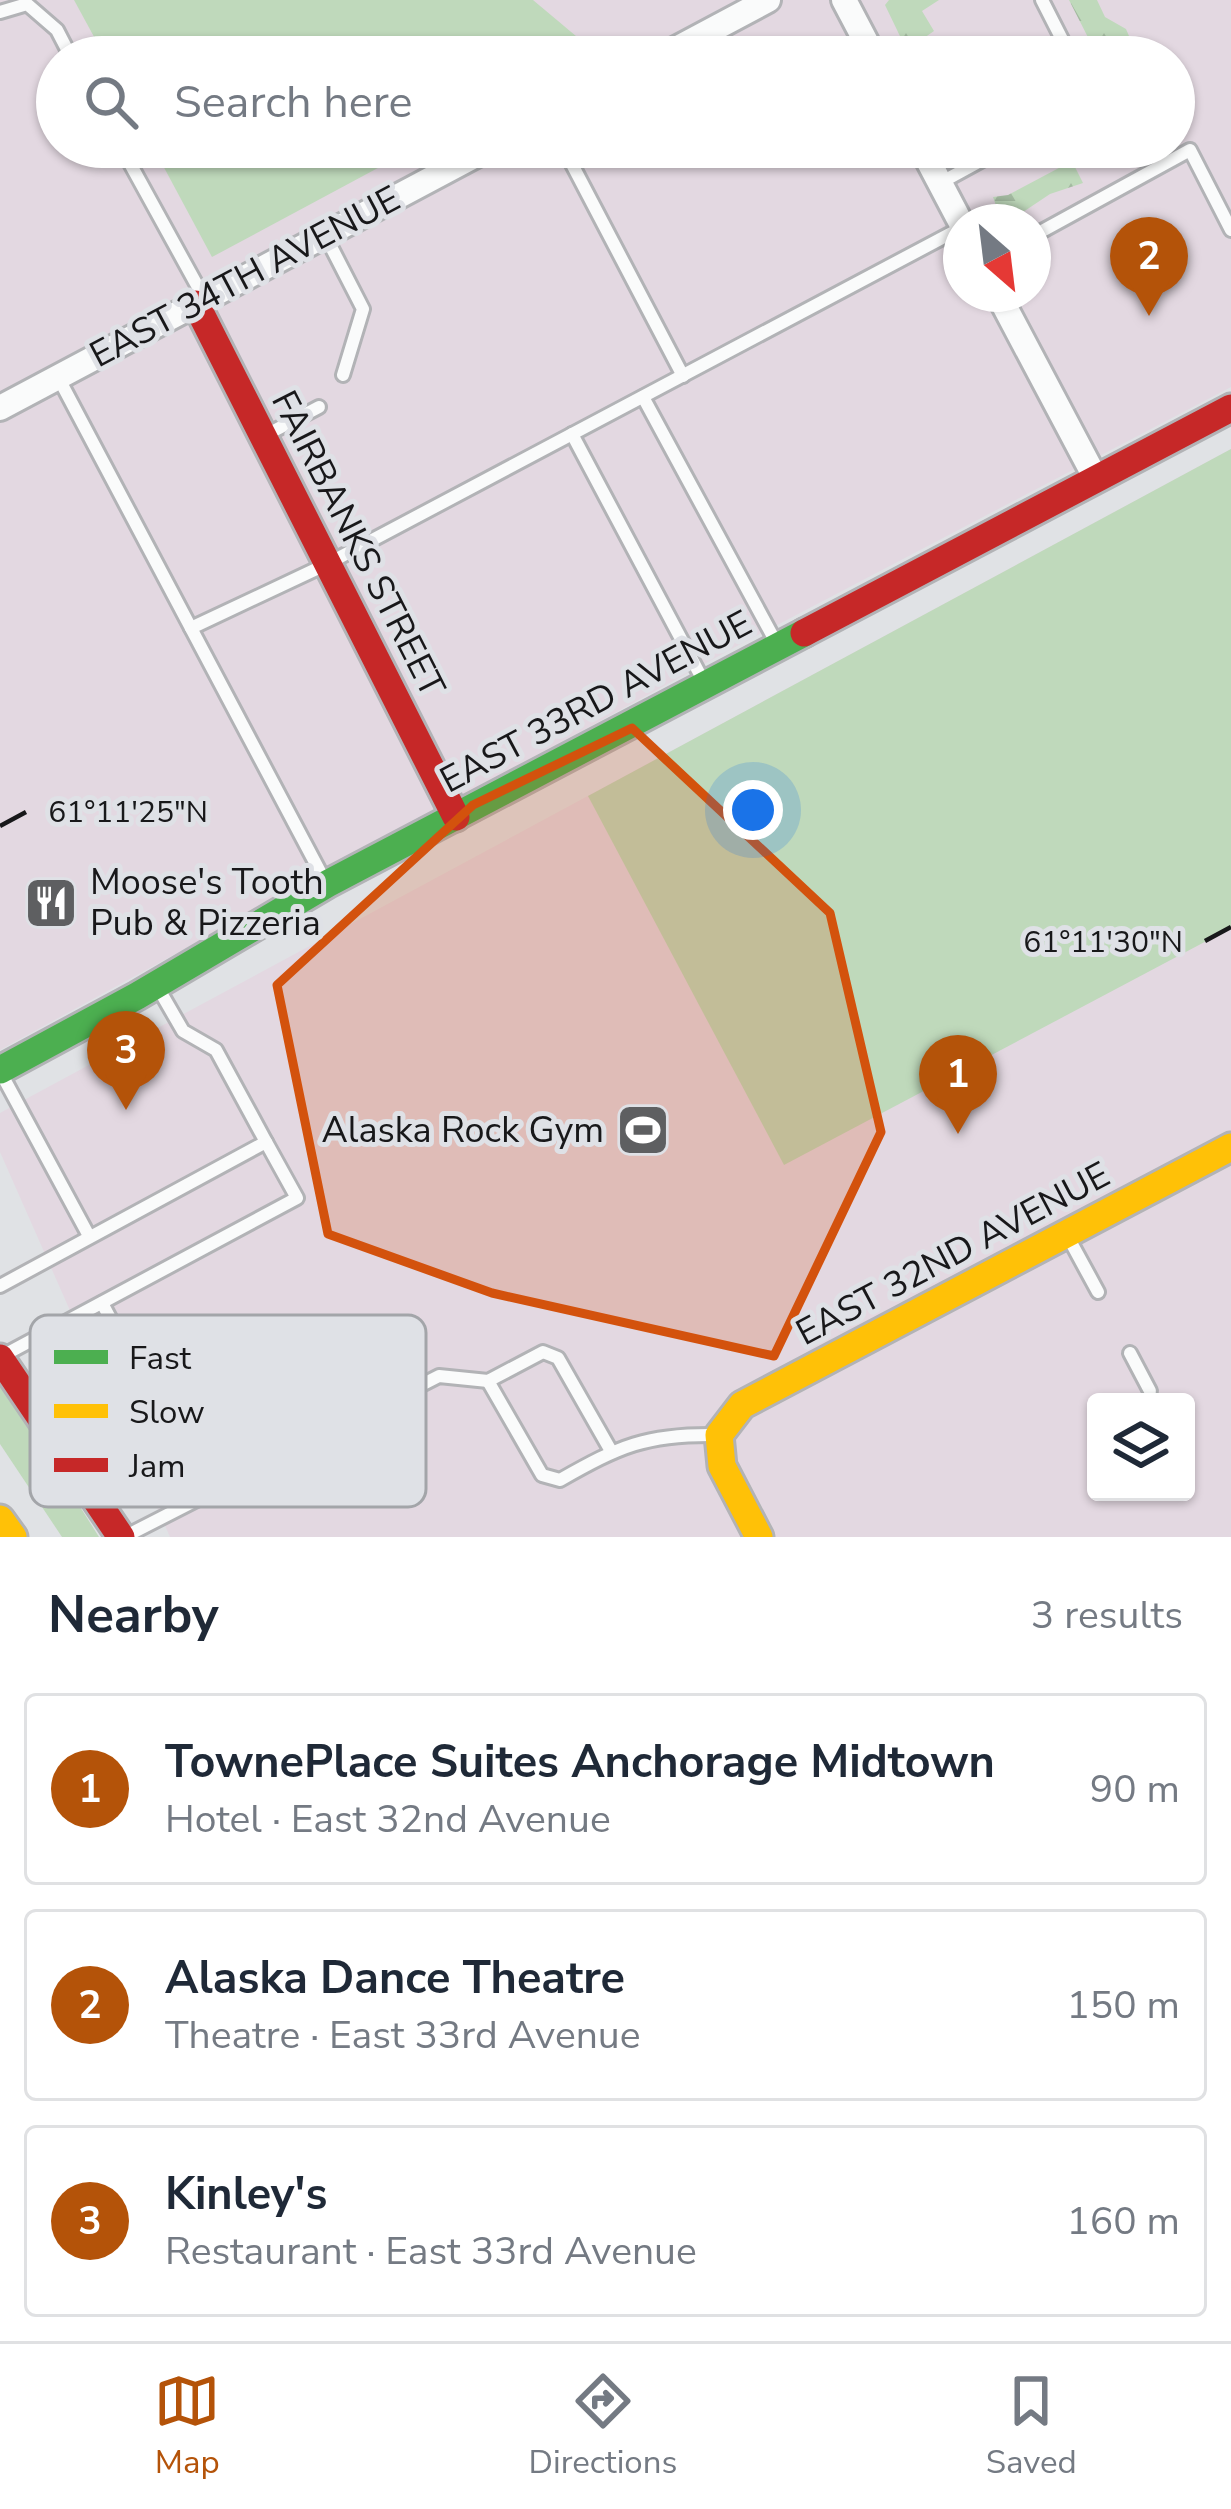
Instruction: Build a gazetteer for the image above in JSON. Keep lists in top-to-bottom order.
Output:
{
  "streets": {
    "main road": ["FAIRBANKS STREET", "EAST 33RD AVENUE", "EAST 32ND AVENUE"],
    "street": ["EAST 34TH AVENUE"]
  },
  "crossings": [
    ["EAST 34TH AVENUE", "FAIRBANKS STREET"],
    ["FAIRBANKS STREET", "EAST 33RD AVENUE"]
  ],
  "places": {
    "restaurant": ["Moose's Tooth Pub & Pizzeria"],
    "sports": ["Alaska Rock Gym"]
  },
  "legend": ["Fast", "Slow", "Jam"],
  "north": "bottom right",
  "page": {
    "search": "Search here",
    "pins": ["2", "3", "1"],
    "heading": ["Nearby", "3 results"],
    "list": [
      {
        "mark": "1",
        "name": "TownePlace Suites Anchorage Midtown",
        "note": "Hotel · East 32nd Avenue",
        "value": "90 m"
      },
      {
        "mark": "2",
        "name": "Alaska Dance Theatre",
        "note": "Theatre · East 33rd Avenue",
        "value": "150 m"
      },
      {
        "mark": "3",
        "name": "Kinley's",
        "note": "Restaurant · East 33rd Avenue",
        "value": "160 m"
      }
    ],
    "nav": ["Map", "Directions", "Saved"]
  },
  "coordinates": ["61°11'25\"N", "61°11'30\"N"]
}
